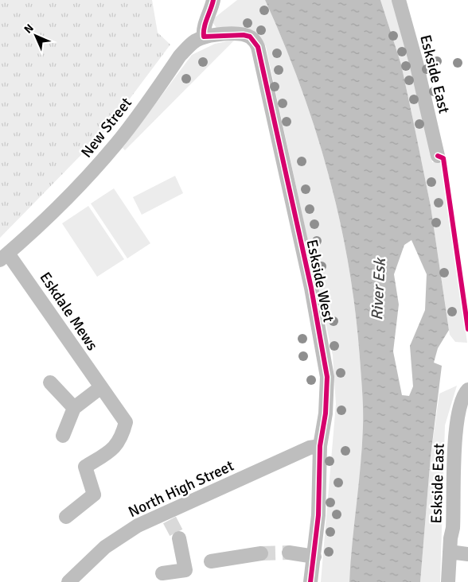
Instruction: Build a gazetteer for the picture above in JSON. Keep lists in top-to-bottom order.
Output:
{
  "streets": {
    "street": [
      "Eskside East",
      "New Street",
      "Eskside West",
      "Eskdale Mews",
      "North High Street"
    ]
  },
  "crossings": [
    ["New Street", "Eskside West"],
    ["New Street", "Eskdale Mews"],
    ["Eskside West", "North High Street"]
  ],
  "water": ["River Esk"],
  "north": "top left"
}
